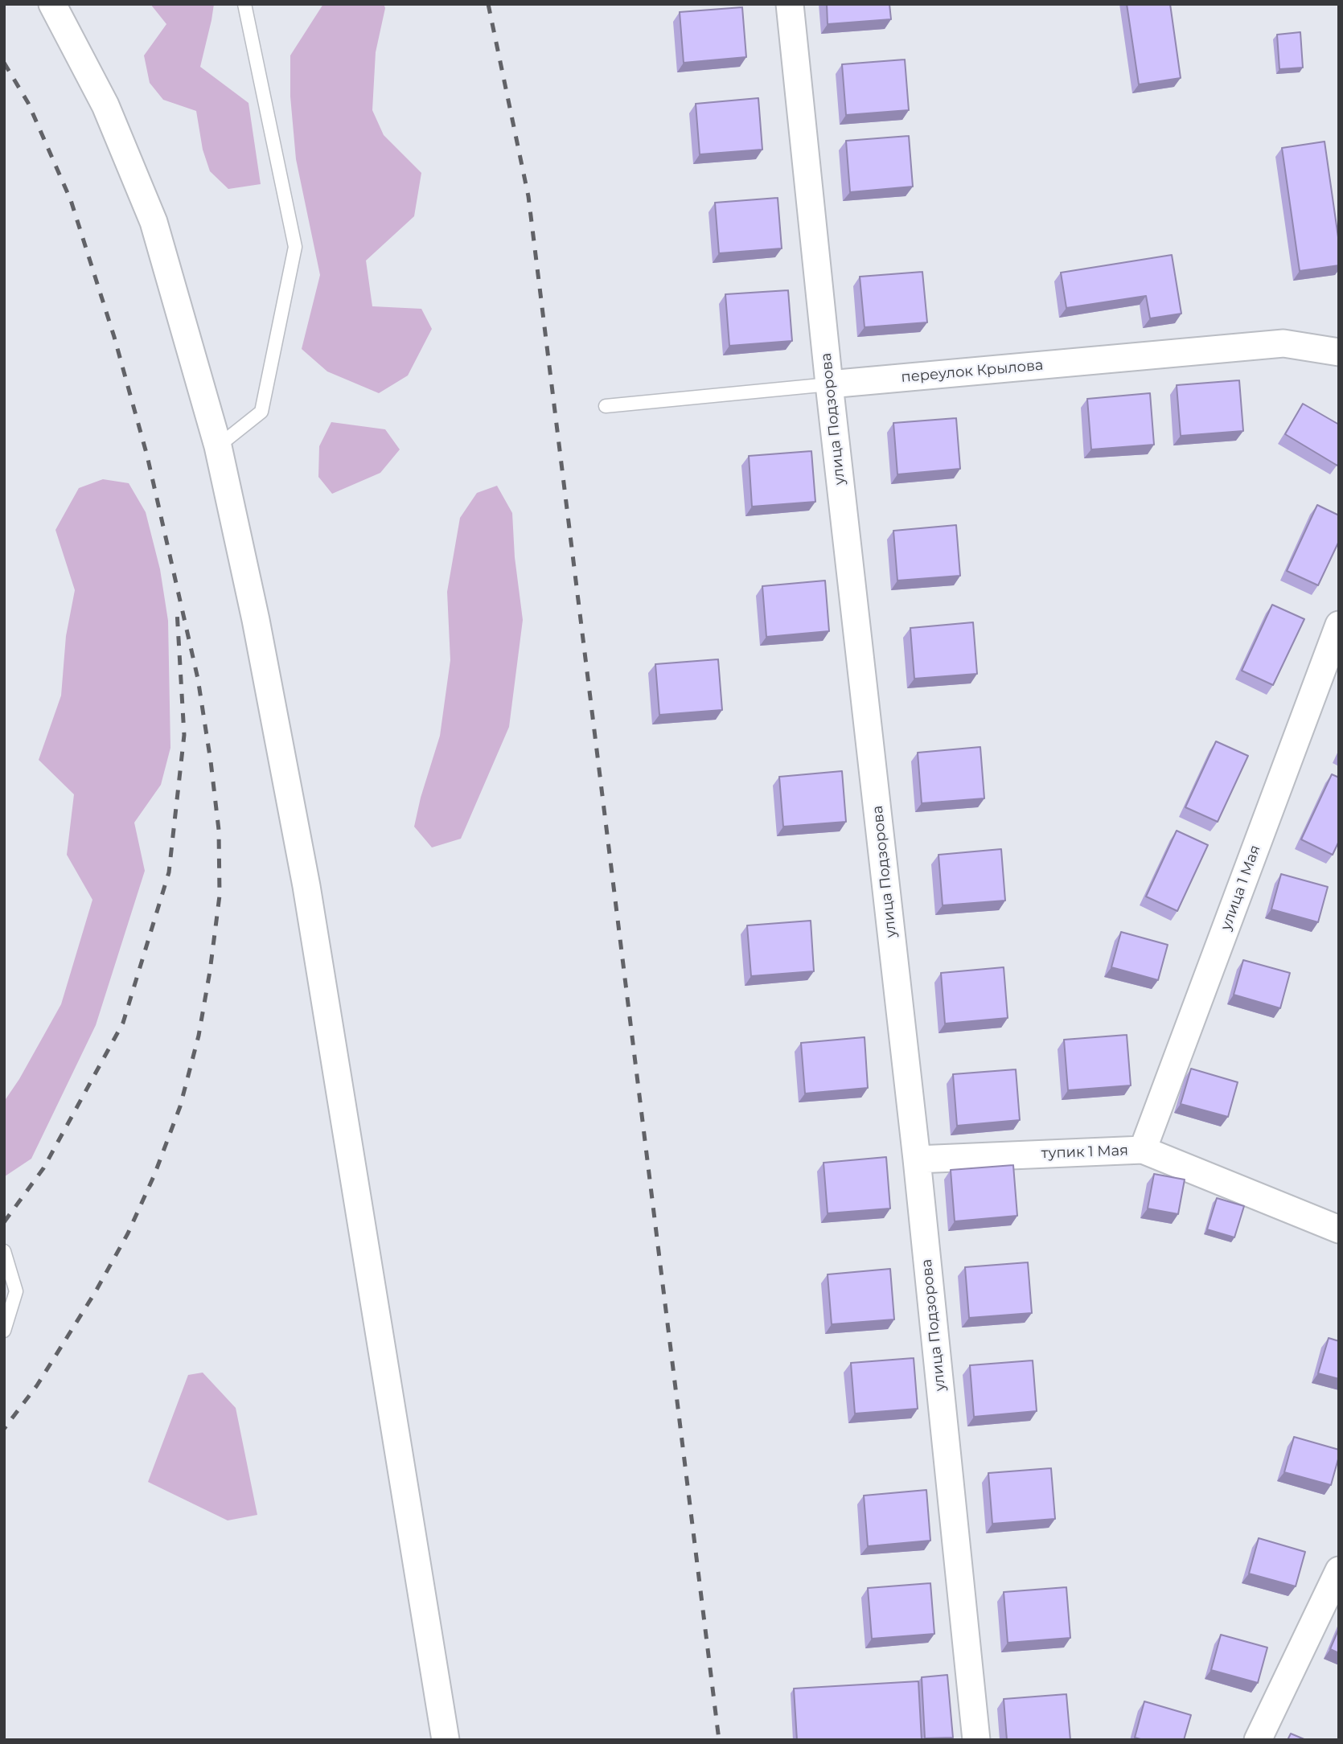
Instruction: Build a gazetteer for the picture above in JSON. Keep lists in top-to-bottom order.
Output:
{
  "streets": {
    "street": [
      "переулок Крылова",
      "улица Подзорова",
      "улица 1 Мая",
      "тупик 1 Мая"
    ]
  },
  "crossings": [
    ["переулок Крылова", "улица Подзорова"],
    ["улица Подзорова", "тупик 1 Мая"],
    ["улица 1 Мая", "тупик 1 Мая"]
  ]
}
